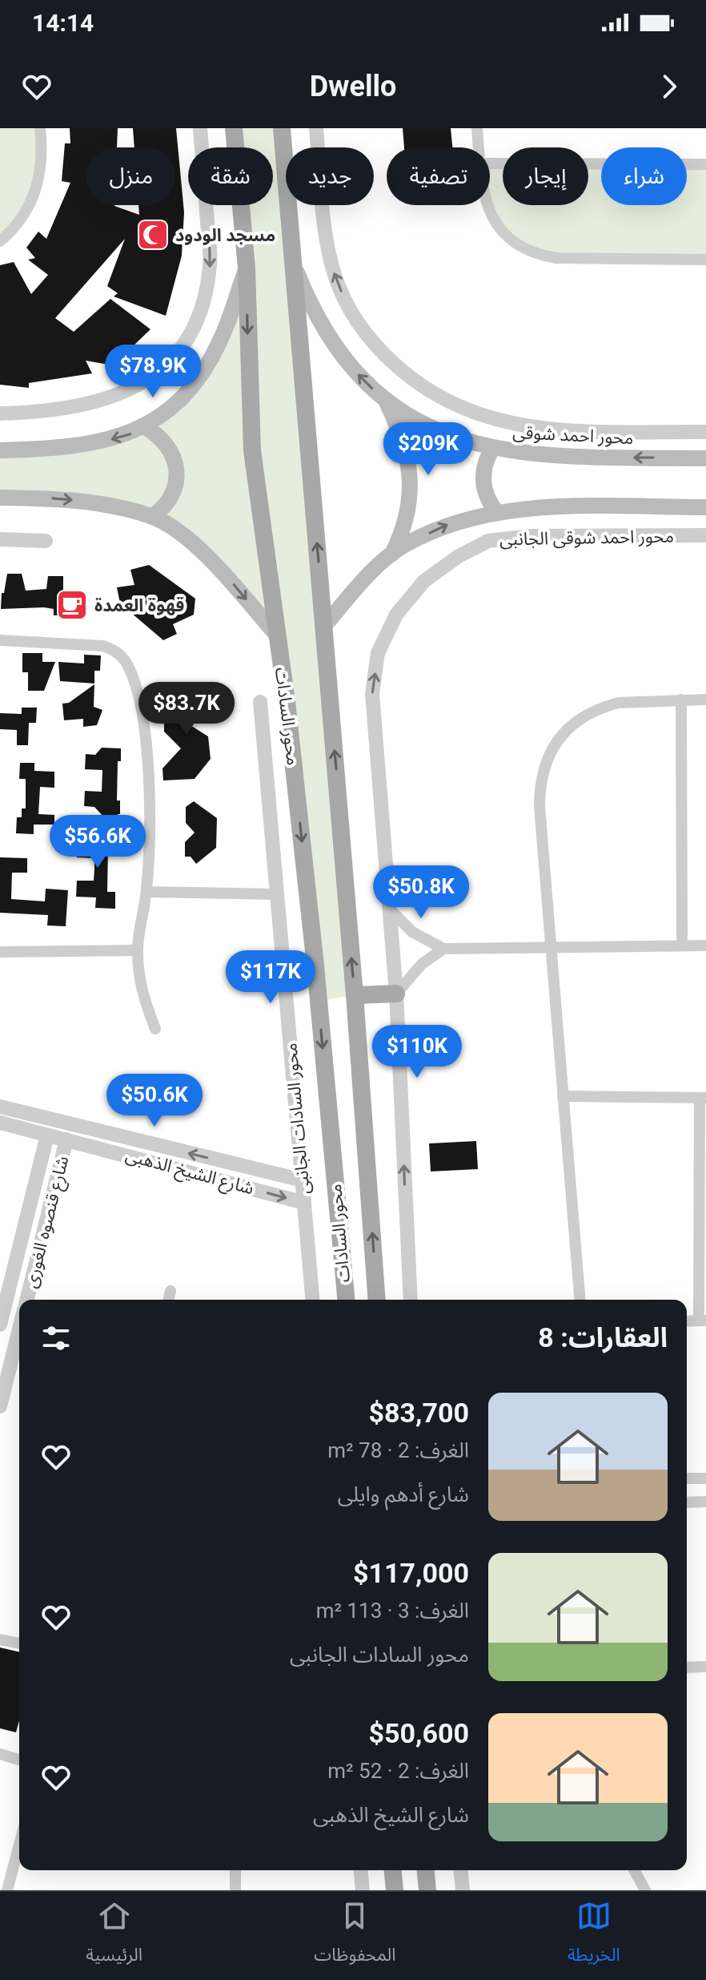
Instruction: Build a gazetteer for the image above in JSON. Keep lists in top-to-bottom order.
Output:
{
  "streets": {
    "main road": ["محور احمد شوقى", "محور السادات"],
    "street": [
      "محور احمد شوقى الجانبى",
      "محور السادات الجانبى",
      "شارع الشيخ الذهبى",
      "شارع قنصوه الغورى"
    ]
  },
  "crossings": [
    ["محور احمد شوقى", "محور السادات"],
    ["محور السادات الجانبى", "شارع الشيخ الذهبى"],
    ["شارع الشيخ الذهبى", "شارع قنصوه الغورى"]
  ],
  "one_way": ["محور احمد شوقى"],
  "places": {
    "mosque": ["مسجد الودود"],
    "cafe": ["قهوة العمدة"]
  },
  "page": {
    "status": "14:14",
    "header": "Dwello",
    "chip": [
      "شراء",
      "إيجار",
      "تصفية",
      "جديد",
      "شقة",
      "منزل"
    ],
    "price": [
      "$78.9K",
      "$209K",
      "$83.7K",
      "$56.6K",
      "$50.8K",
      "$117K",
      "$110K",
      "$50.6K"
    ],
    "heading": "العقارات: 8",
    "list": [
      {
        "name": "$83,700",
        "note": "الغرف: 2 · 78 m² · شارع أدهم وايلى"
      },
      {
        "name": "$117,000",
        "note": "الغرف: 3 · 113 m² · محور السادات الجانبى"
      },
      {
        "name": "$50,600",
        "note": "الغرف: 2 · 52 m² · شارع الشيخ الذهبى"
      }
    ],
    "tabs": ["الخريطة", "المحفوظات", "الرئيسية"]
  }
}
